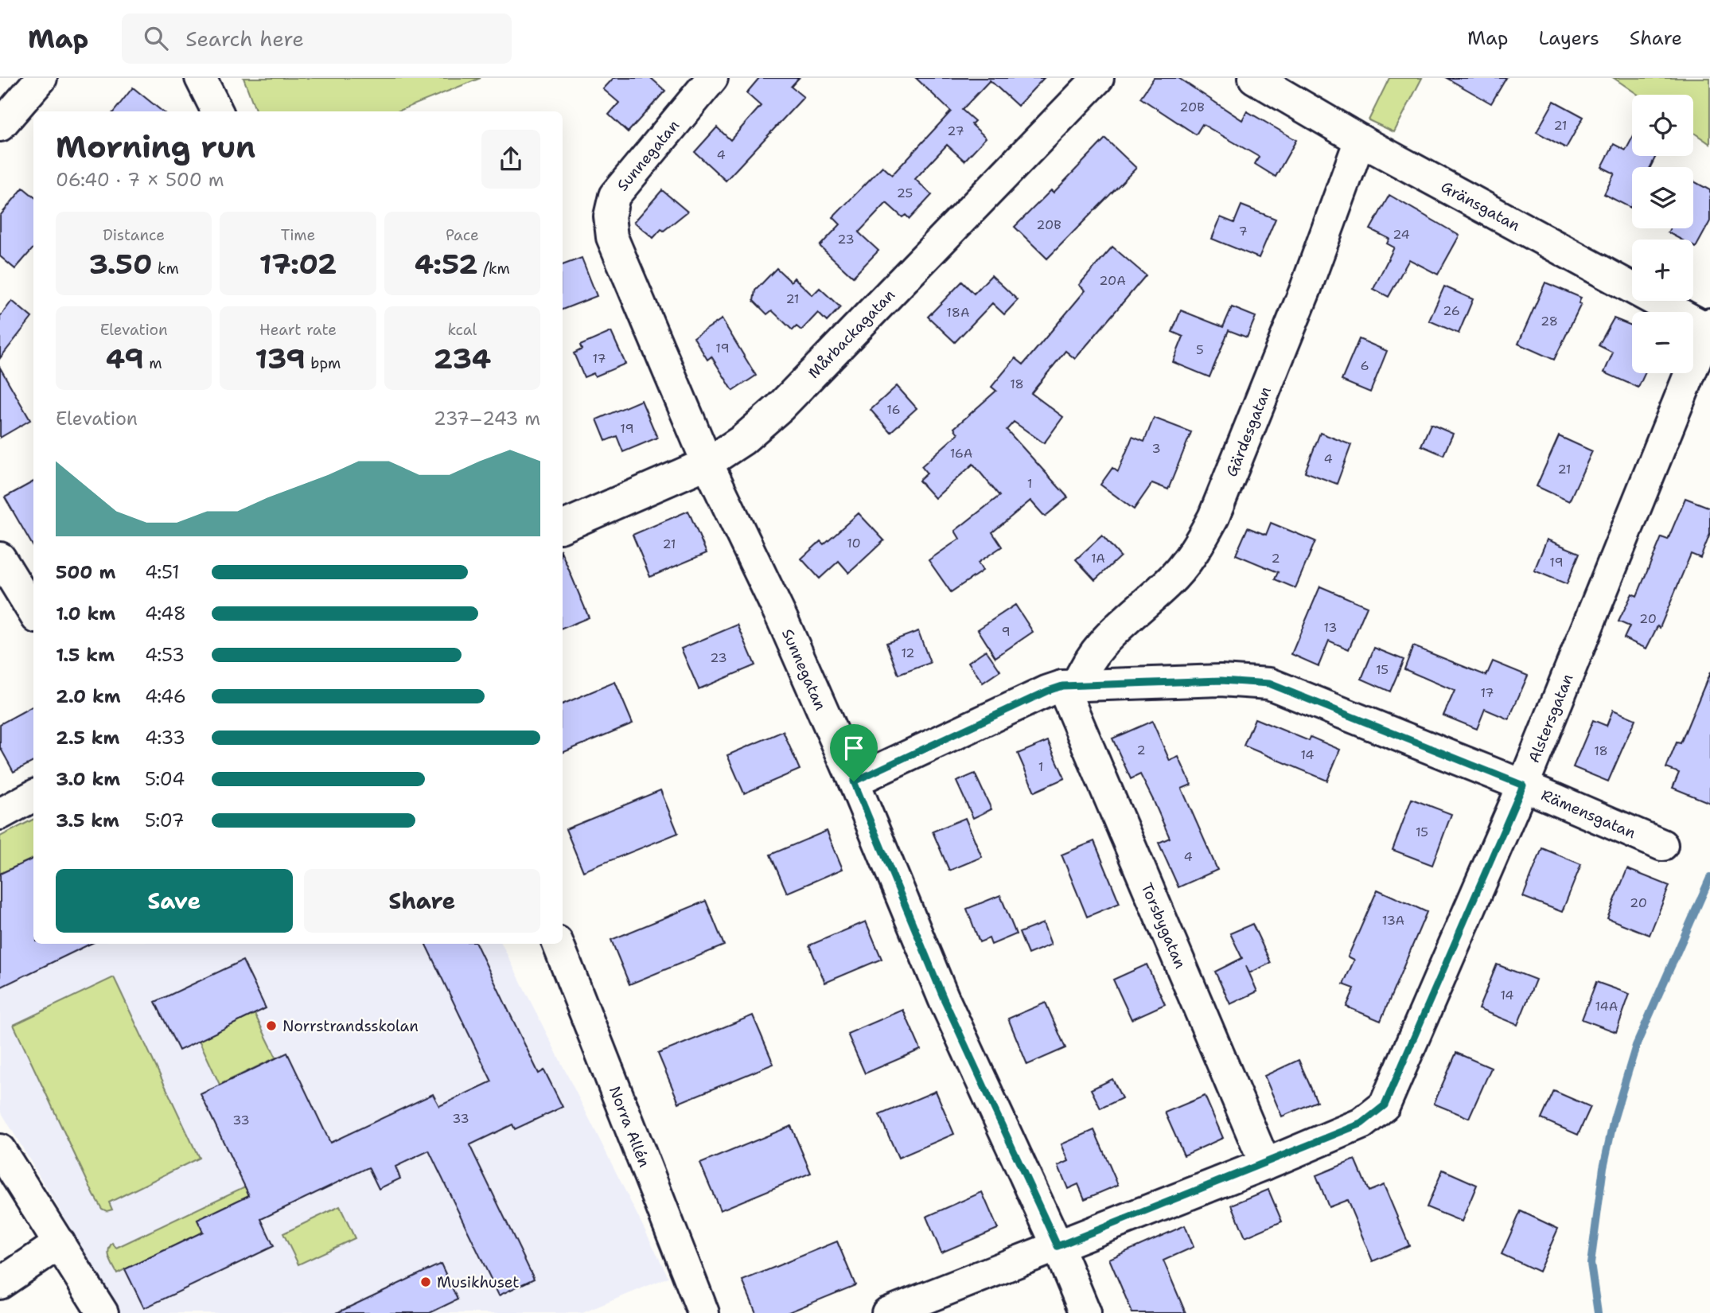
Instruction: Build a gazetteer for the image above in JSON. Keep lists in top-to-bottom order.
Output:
{
  "streets": {
    "street": [
      "Sunnegatan",
      "Gränsgatan",
      "Mårbackagatan",
      "Gärdesgatan",
      "Alstersgatan",
      "Rämensgatan",
      "Torsbygatan",
      "Norra Allén"
    ]
  },
  "crossings": [
    ["Sunnegatan", "Mårbackagatan"],
    ["Sunnegatan", "Alstersgatan"],
    ["Sunnegatan", "Rämensgatan"],
    ["Gränsgatan", "Gärdesgatan"],
    ["Gränsgatan", "Alstersgatan"],
    ["Gärdesgatan", "Rämensgatan"],
    ["Gärdesgatan", "Torsbygatan"],
    ["Alstersgatan", "Rämensgatan"],
    ["Alstersgatan", "Torsbygatan"],
    ["Rämensgatan", "Torsbygatan"]
  ],
  "places": ["Norrstrandsskolan", "Musikhuset"],
  "house_numbers": [
    "20B",
    "21",
    "27",
    "4",
    "25",
    "20B",
    "7",
    "24",
    "23",
    "20A",
    "21",
    "26",
    "18A",
    "28",
    "19",
    "5",
    "17",
    "6",
    "18",
    "16",
    "19",
    "3",
    "16A",
    "4",
    "21",
    "1",
    "10",
    "21",
    "1A",
    "2",
    "19",
    "20",
    "13",
    "9",
    "12",
    "23",
    "15",
    "17",
    "2",
    "18",
    "14",
    "1",
    "15",
    "4",
    "20",
    "13A",
    "14",
    "14A",
    "33",
    "33"
  ],
  "page": {
    "header": "Map",
    "search": "Search here",
    "nav": ["Map", "Layers", "Share"],
    "map_buttons": ["+", "−"],
    "heading": ["Morning run", "06:40 · 7 × 500 m"],
    "stats": [
      ["Distance", "3.50 km"],
      ["Time", "17:02"],
      ["Pace", "4:52 /km"],
      ["Elevation", "49 m"],
      ["Heart rate", "139 bpm"],
      ["kcal", "234"]
    ],
    "chart": ["Elevation", "237–243 m"],
    "list": [
      {
        "name": "500 m",
        "note": "4:51"
      },
      {
        "name": "1.0 km",
        "note": "4:48"
      },
      {
        "name": "1.5 km",
        "note": "4:53"
      },
      {
        "name": "2.0 km",
        "note": "4:46"
      },
      {
        "name": "2.5 km",
        "note": "4:33"
      },
      {
        "name": "3.0 km",
        "note": "5:04"
      },
      {
        "name": "3.5 km",
        "note": "5:07"
      }
    ],
    "buttons": ["Save", "Share"]
  }
}
